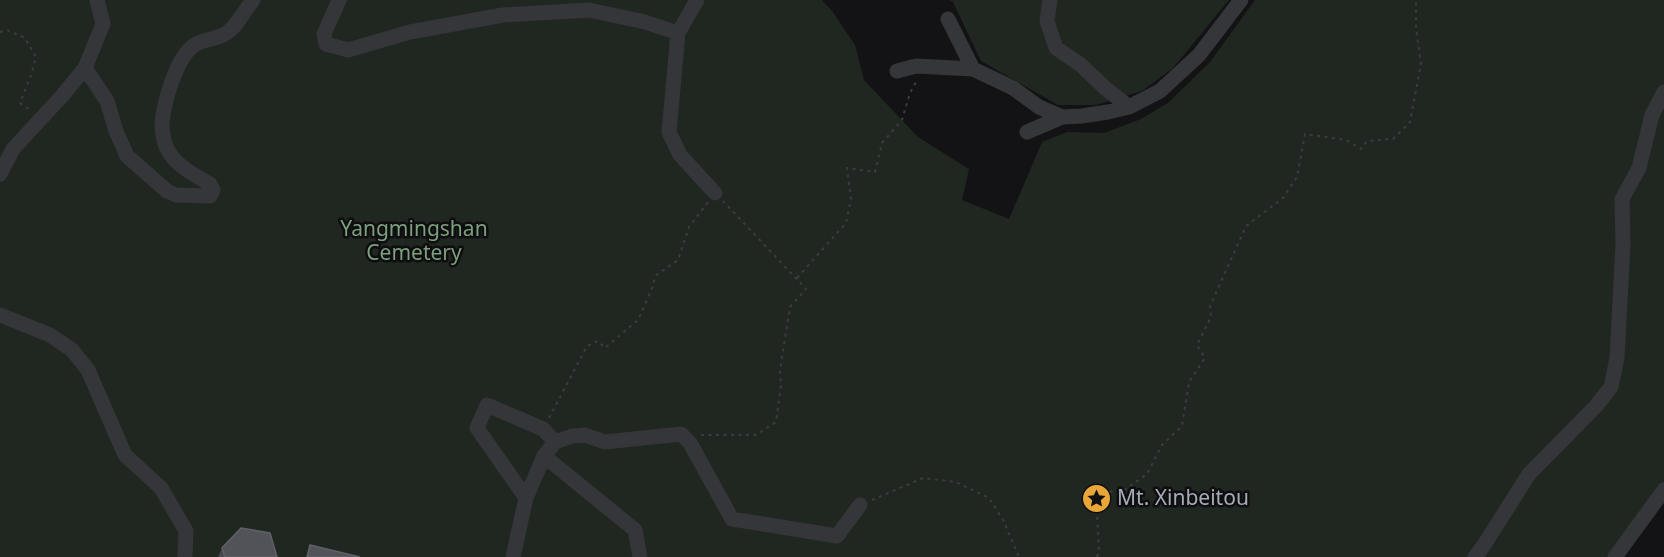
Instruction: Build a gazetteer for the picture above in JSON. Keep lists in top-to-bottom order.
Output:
{
  "parks": ["Yangmingshan Cemetery"],
  "places": {
    "place": ["Mt. Xinbeitou"]
  }
}
